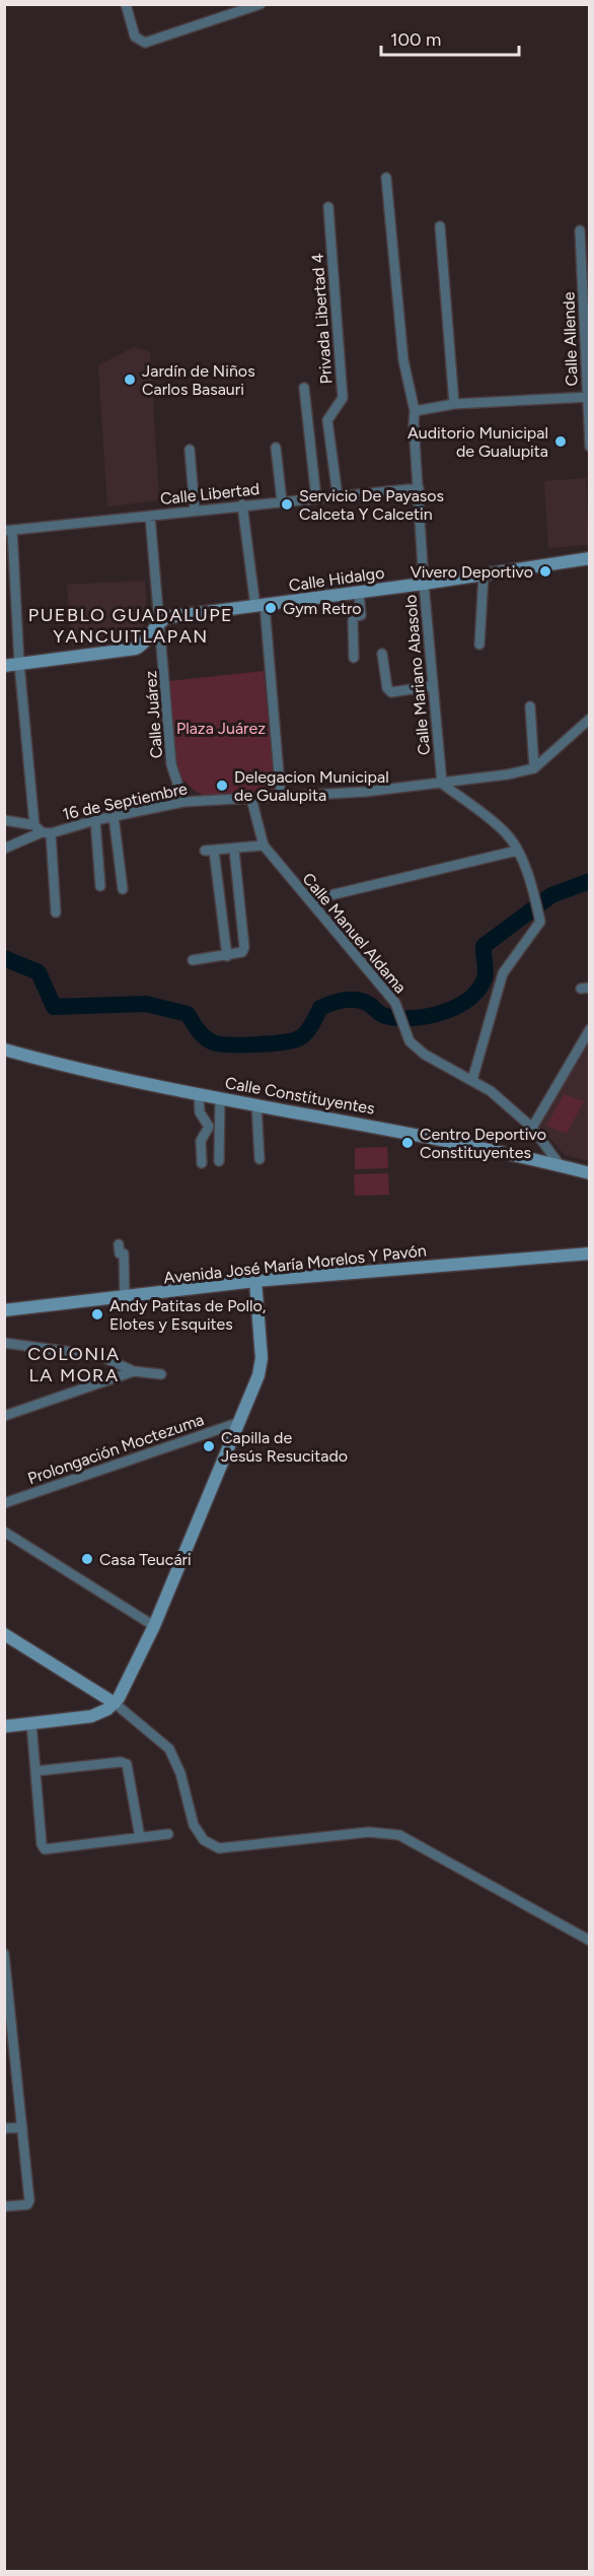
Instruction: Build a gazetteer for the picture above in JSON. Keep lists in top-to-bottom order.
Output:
{
  "streets": {
    "main road": ["Calle Hidalgo", "Calle Constituyentes", "Avenida José María Morelos Y Pavón"],
    "street": [
      "Privada Libertad 4",
      "Calle Allende",
      "Calle Libertad",
      "Calle Mariano Abasolo",
      "Calle Juárez",
      "16 de Septiembre",
      "Calle Manuel Aldama",
      "Prolongación Moctezuma"
    ]
  },
  "crossings": [
    ["Privada Libertad 4", "Calle Libertad"],
    ["Calle Libertad", "Calle Mariano Abasolo"],
    ["Calle Libertad", "Calle Juárez"],
    ["Calle Hidalgo", "Calle Mariano Abasolo"],
    ["Calle Hidalgo", "Calle Juárez"],
    ["Calle Mariano Abasolo", "16 de Septiembre"],
    ["Calle Juárez", "16 de Septiembre"],
    ["16 de Septiembre", "Calle Manuel Aldama"],
    ["Calle Manuel Aldama", "Calle Constituyentes"]
  ],
  "districts": ["PUEBLO GUADALUPE YANCUITLAPAN", "COLONIA LA MORA"],
  "parks": ["Plaza Juárez"],
  "places": [
    "Jardín de Niños Carlos Basauri",
    "Auditorio Municipal de Gualupita",
    "Servicio De Payasos Calceta Y Calcetin",
    "Vivero Deportivo",
    "Gym Retro",
    "Delegacion Municipal de Gualupita",
    "Centro Deportivo Constituyentes",
    "Andy Patitas de Pollo, Elotes y Esquites",
    "Capilla de Jesús Resucitado",
    "Casa Teucári"
  ],
  "scale_bar": "100 m"
}
